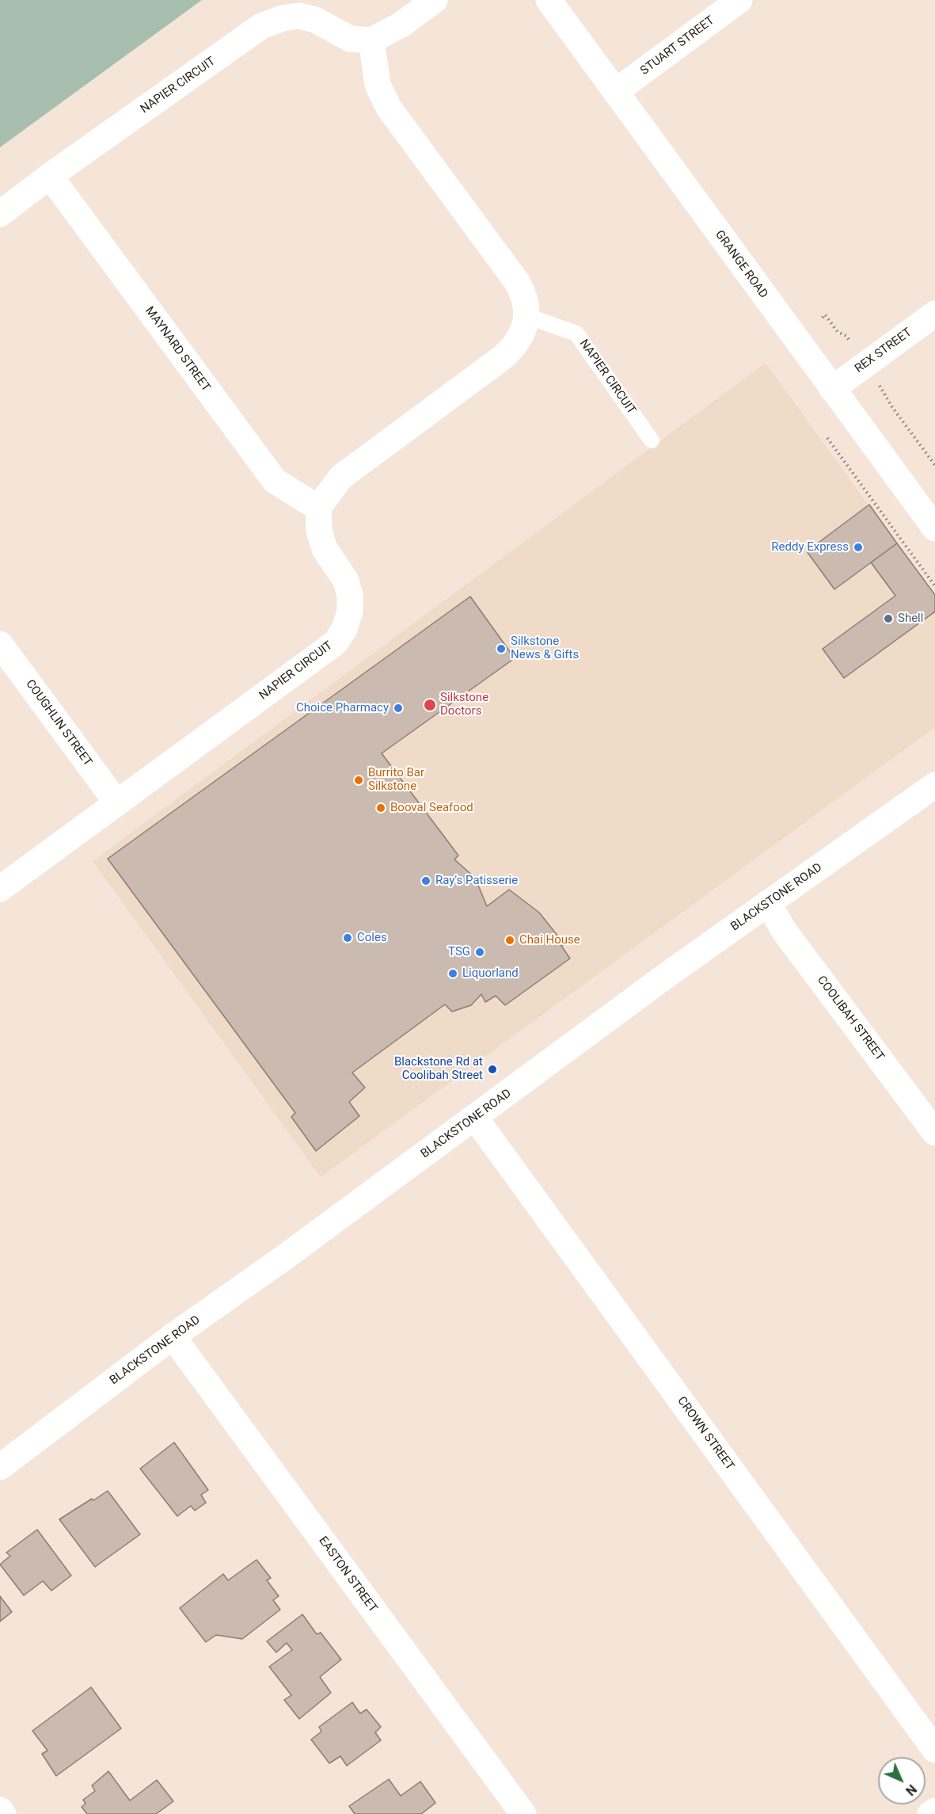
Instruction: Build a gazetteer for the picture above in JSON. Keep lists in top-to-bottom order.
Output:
{
  "streets": {
    "street": [
      "STUART STREET",
      "NAPIER CIRCUIT",
      "GRANGE ROAD",
      "MAYNARD STREET",
      "REX STREET",
      "COUGHLIN STREET",
      "BLACKSTONE ROAD",
      "COOLIBAH STREET",
      "CROWN STREET",
      "EASTON STREET"
    ]
  },
  "crossings": [
    ["STUART STREET", "GRANGE ROAD"],
    ["NAPIER CIRCUIT", "MAYNARD STREET"],
    ["NAPIER CIRCUIT", "COUGHLIN STREET"],
    ["GRANGE ROAD", "REX STREET"],
    ["BLACKSTONE ROAD", "COOLIBAH STREET"],
    ["BLACKSTONE ROAD", "CROWN STREET"],
    ["BLACKSTONE ROAD", "EASTON STREET"]
  ],
  "places": [
    "Reddy Express",
    "Shell",
    "Silkstone News & Gifts",
    "Silkstone Doctors",
    "Choice Pharmacy",
    "Burrito Bar Silkstone",
    "Booval Seafood",
    "Ray's Patisserie",
    "Coles",
    "Chai House",
    "TSG",
    "Liquorland",
    "Blackstone Rd at Coolibah Street"
  ],
  "north": "bottom right"
}
